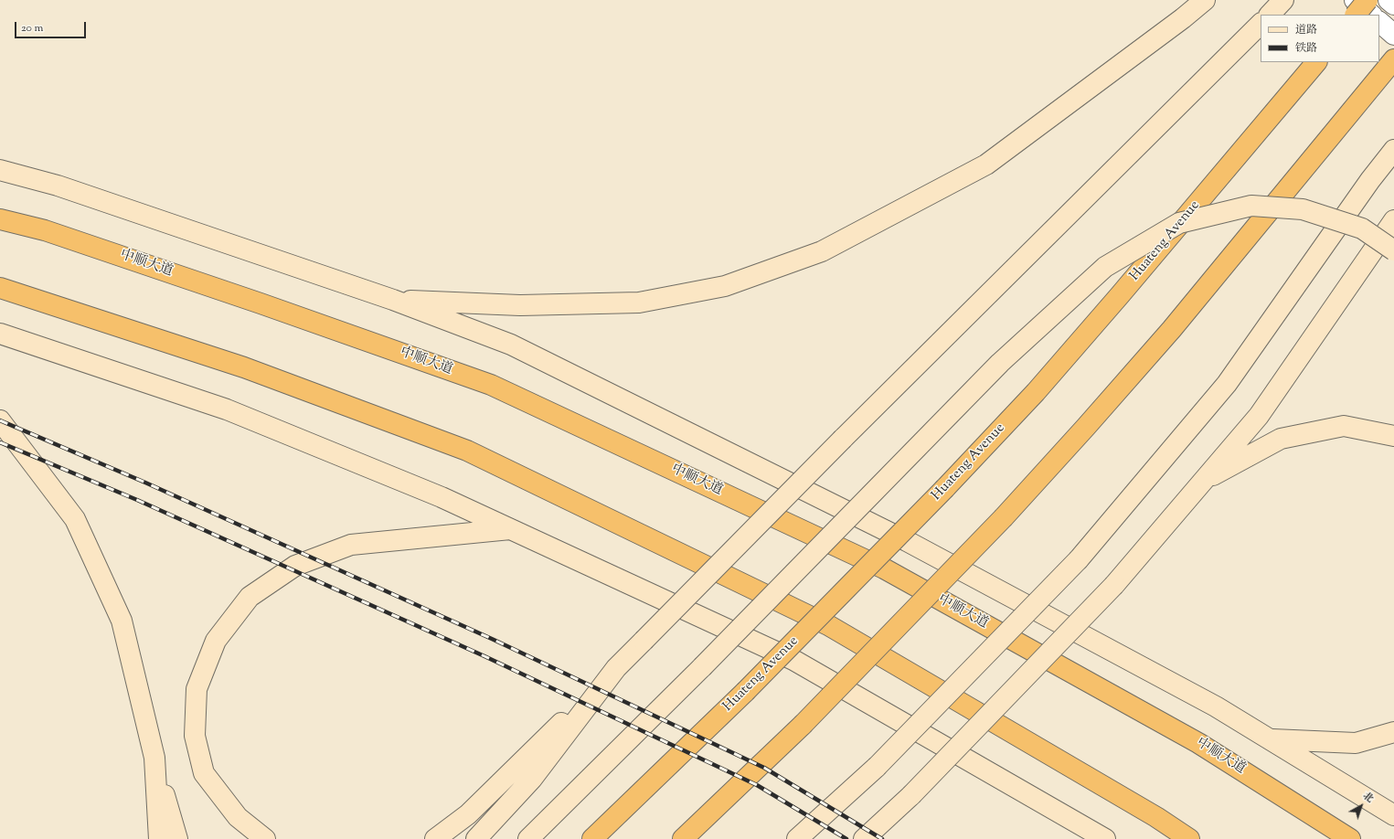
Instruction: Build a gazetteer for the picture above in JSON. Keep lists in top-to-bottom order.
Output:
{
  "streets": {
    "highway": ["Huateng Avenue", "中顺大道"]
  },
  "legend": ["道路", "铁路"],
  "scale_bar": "20 m",
  "north": "top right"
}
